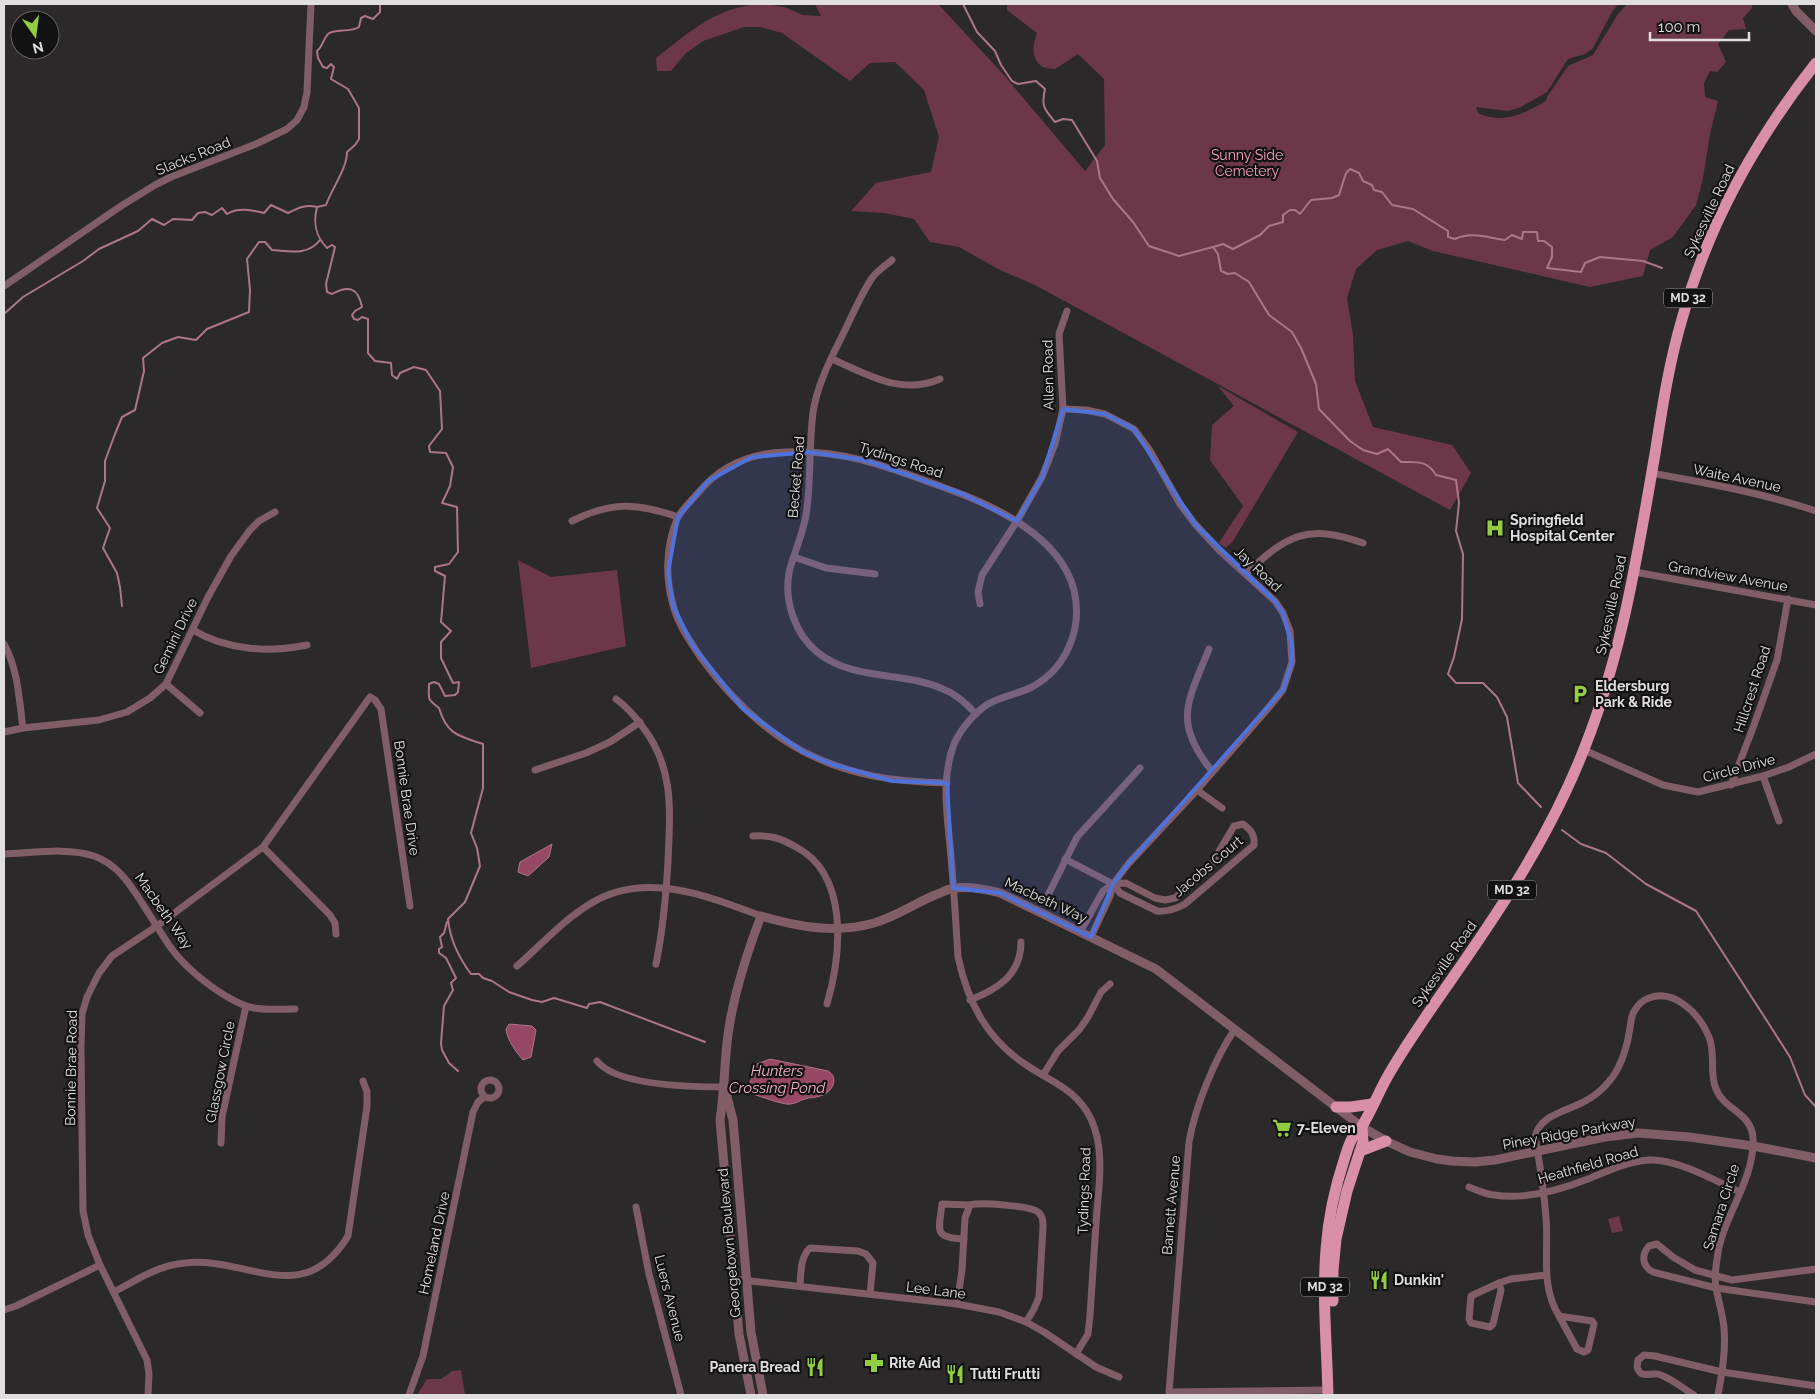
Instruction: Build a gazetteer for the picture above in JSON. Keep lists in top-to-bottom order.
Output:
{
  "streets": {
    "main road": ["Sykesville Road", "MD 32"],
    "street": [
      "Slacks Road",
      "Allen Road",
      "Tydings Road",
      "Becket Road",
      "Waite Avenue",
      "Jay Road",
      "Grandview Avenue",
      "Gemini Drive",
      "Hillcrest Road",
      "Circle Drive",
      "Bonnie Brae Drive",
      "Jacobs Court",
      "Macbeth Way",
      "Bonnie Brae Road",
      "Glassgow Circle",
      "Piney Ridge Parkway",
      "Heathfield Road",
      "Barnett Avenue",
      "Samara Circle",
      "Homeland Drive",
      "Georgetown Boulevard",
      "Lee Lane",
      "Luers Avenue"
    ]
  },
  "crossings": [
    ["Sykesville Road", "Waite Avenue"],
    ["Sykesville Road", "Grandview Avenue"],
    ["Sykesville Road", "Circle Drive"],
    ["Sykesville Road", "Macbeth Way"],
    ["Sykesville Road", "Piney Ridge Parkway"],
    ["Sykesville Road", "Barnett Avenue"],
    ["Allen Road", "Tydings Road"],
    ["Allen Road", "Jay Road"],
    ["Tydings Road", "Becket Road"],
    ["Tydings Road", "Macbeth Way"],
    ["Tydings Road", "Lee Lane"],
    ["Jay Road", "Jacobs Court"],
    ["Jay Road", "Macbeth Way"],
    ["Grandview Avenue", "Hillcrest Road"],
    ["Hillcrest Road", "Circle Drive"],
    ["Bonnie Brae Drive", "Bonnie Brae Road"],
    ["Macbeth Way", "Bonnie Brae Road"],
    ["Macbeth Way", "Glassgow Circle"],
    ["Macbeth Way", "Piney Ridge Parkway"],
    ["Macbeth Way", "Barnett Avenue"],
    ["Macbeth Way", "Georgetown Boulevard"],
    ["Piney Ridge Parkway", "Samara Circle"],
    ["Heathfield Road", "Samara Circle"],
    ["Georgetown Boulevard", "Lee Lane"]
  ],
  "water": ["Hunters Crossing Pond"],
  "parks": ["Sunny Side Cemetery"],
  "places": {
    "hospital": ["Springfield Hospital Center"],
    "parking": ["Eldersburg Park & Ride"],
    "supermarket": ["7-Eleven"],
    "restaurant": ["Dunkin'", "Panera Bread", "Tutti Frutti"],
    "pharmacy": ["Rite Aid"]
  },
  "scale_bar": "100 m",
  "north": "bottom"
}
